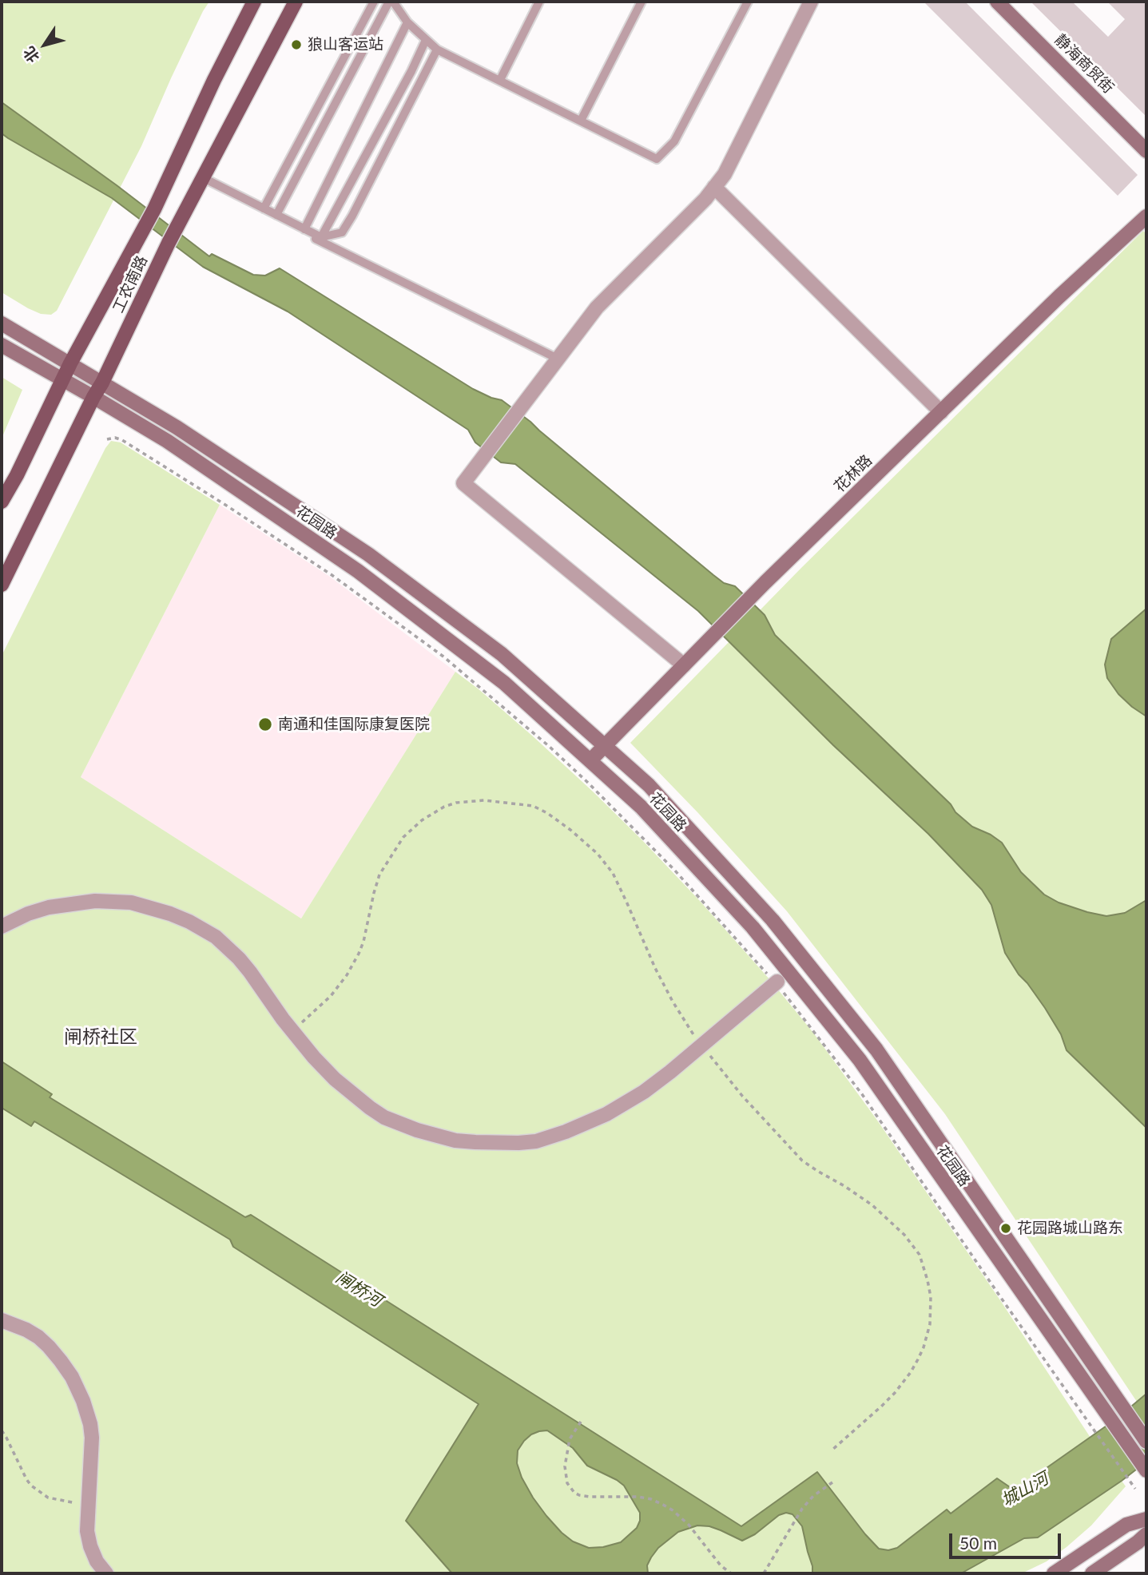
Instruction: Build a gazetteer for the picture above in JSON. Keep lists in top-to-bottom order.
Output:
{
  "streets": {
    "main road": [
      "静海商贸街",
      "工农南路",
      "花林路",
      "花园路"
    ]
  },
  "crossings": [
    ["工农南路", "花园路"],
    ["花林路", "花园路"]
  ],
  "districts": ["闸桥社区"],
  "water": ["闸桥河", "城山河"],
  "places": ["狼山客运站", "南通和佳国际康复医院", "花园路城山路东"],
  "scale_bar": "50 m",
  "north": "bottom left"
}
